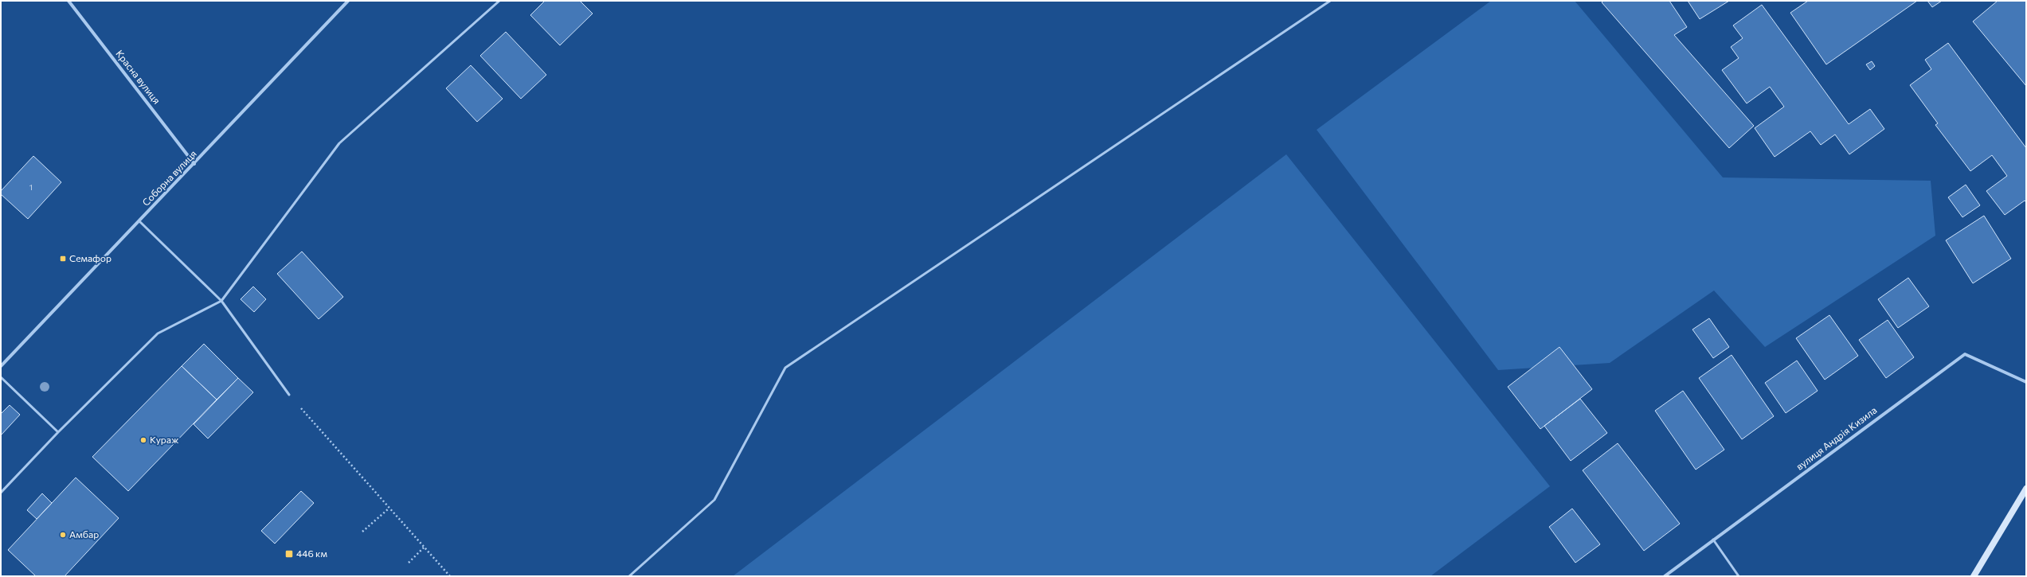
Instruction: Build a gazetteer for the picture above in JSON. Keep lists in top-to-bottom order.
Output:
{
  "streets": {
    "street": ["Красна вулиця", "Соборна вулиця", "вулиця Андрія Кизила"]
  },
  "crossings": [
    ["Красна вулиця", "Соборна вулиця"]
  ],
  "places": {
    "transit": ["Семафор", "446 км"],
    "other": ["Кураж", "Амбар"]
  },
  "house_numbers": ["1"]
}
